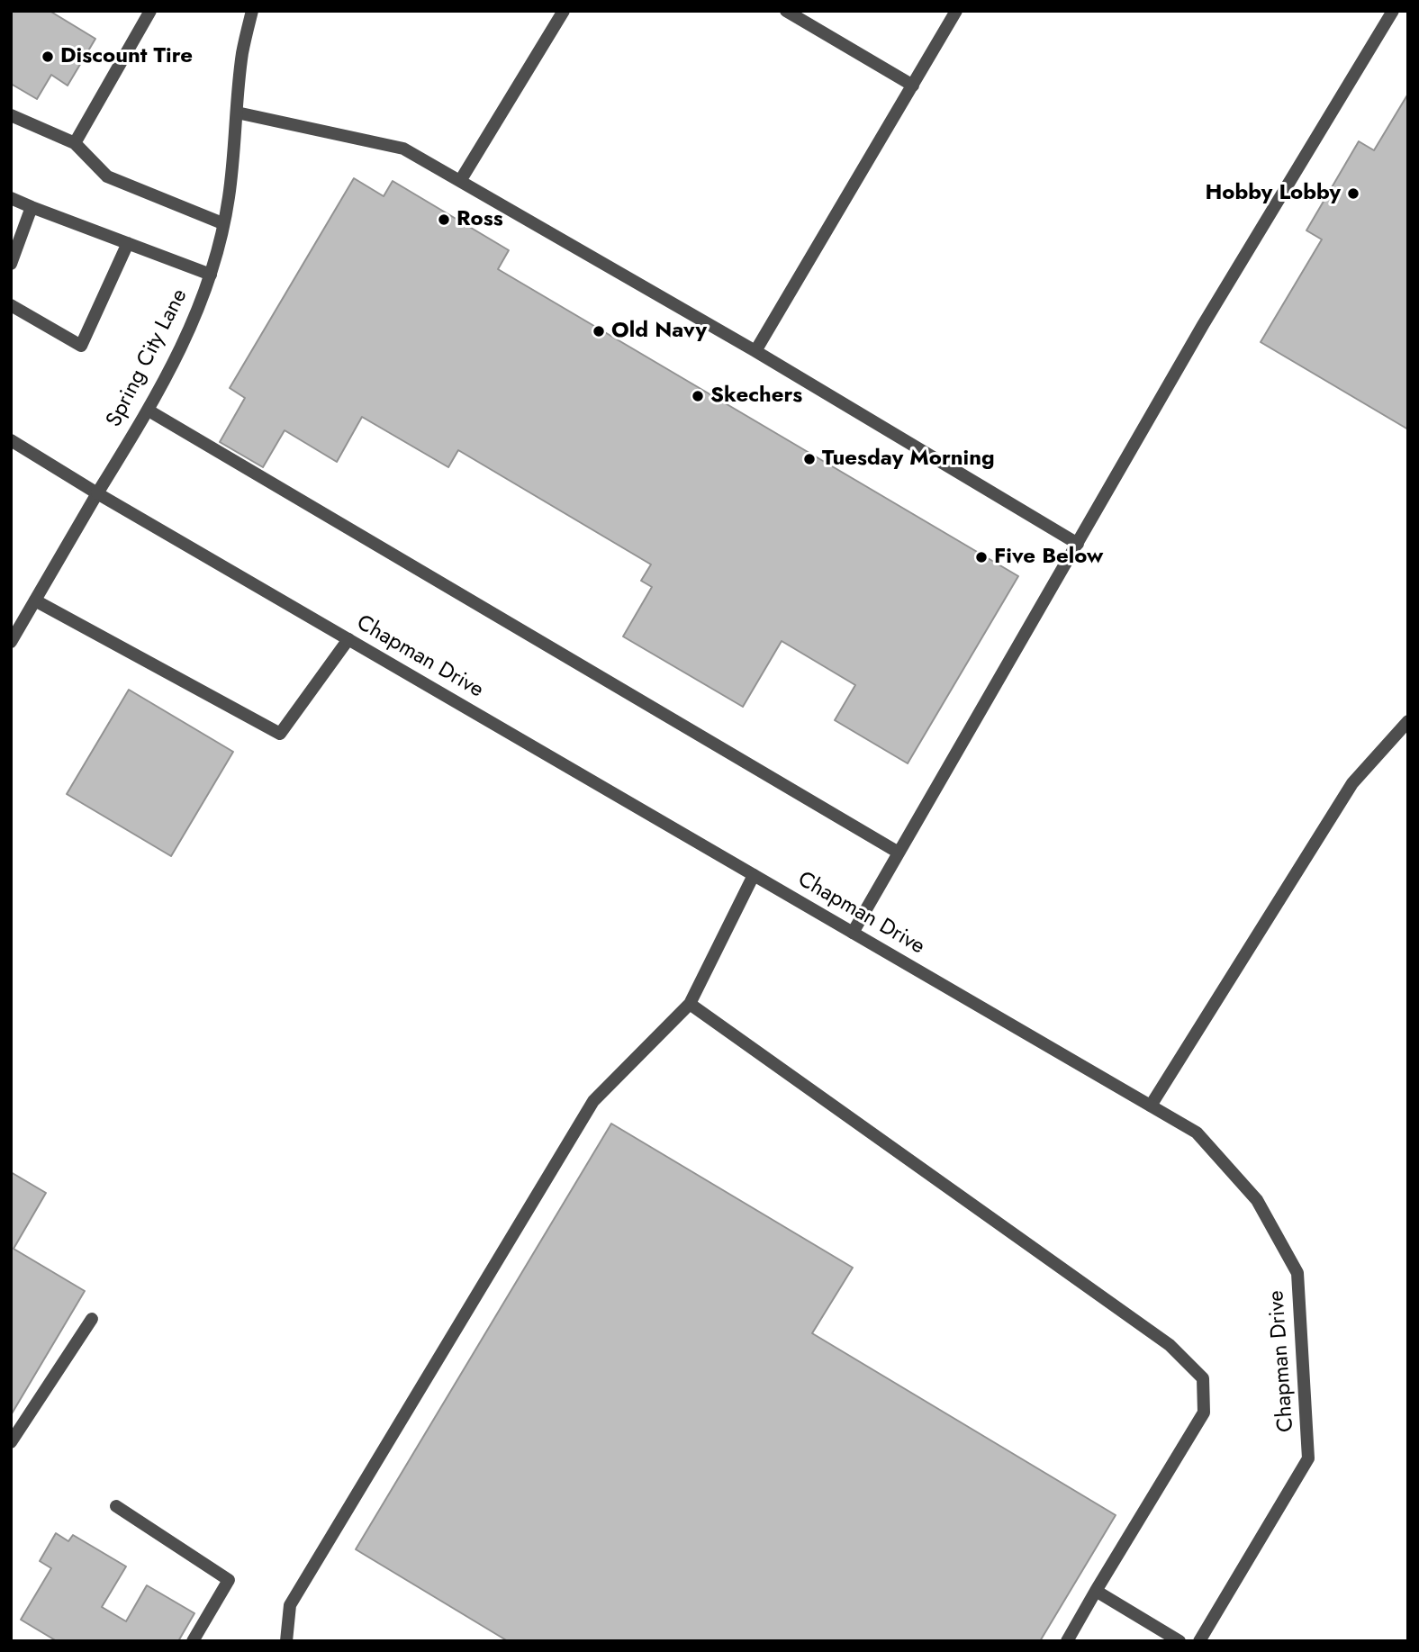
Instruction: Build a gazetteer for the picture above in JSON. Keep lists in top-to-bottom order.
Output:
{
  "streets": {
    "street": ["Spring City Lane", "Chapman Drive"]
  },
  "crossings": [
    ["Spring City Lane", "Chapman Drive"]
  ],
  "places": [
    "Discount Tire",
    "Hobby Lobby",
    "Ross",
    "Old Navy",
    "Skechers",
    "Tuesday Morning",
    "Five Below"
  ]
}
